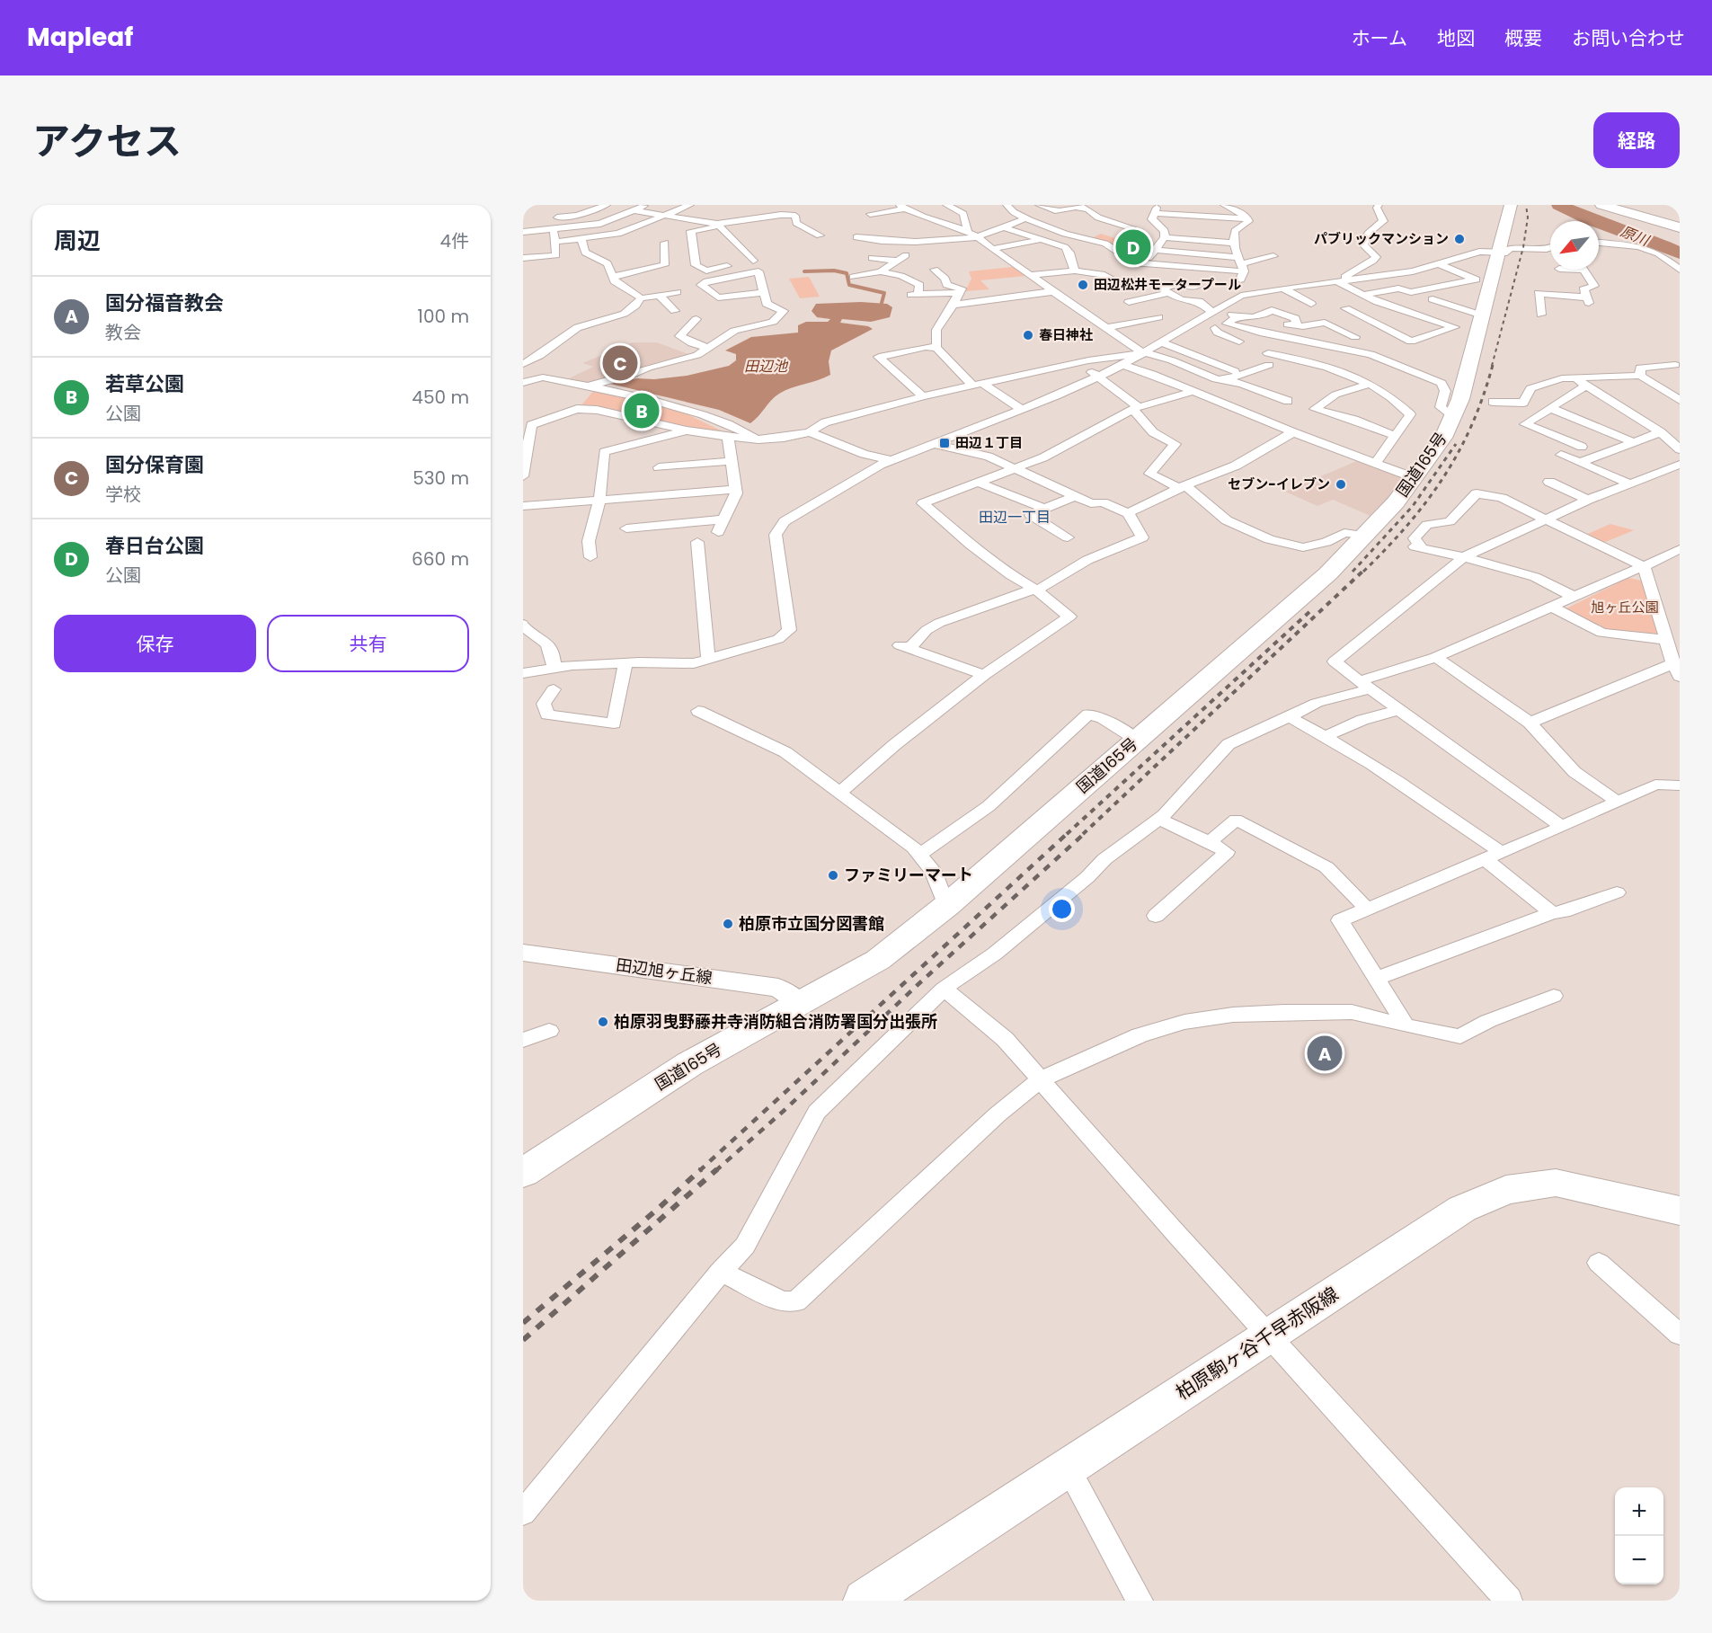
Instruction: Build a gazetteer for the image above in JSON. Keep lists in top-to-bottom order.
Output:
{
  "streets": {
    "highway": ["国道165号"],
    "main road": ["柏原駒ヶ谷千早赤阪線"],
    "street": ["田辺旭ヶ丘線"]
  },
  "crossings": [
    ["国道165号", "田辺旭ヶ丘線"]
  ],
  "districts": ["田辺一丁目"],
  "water": ["原川", "田辺池"],
  "parks": ["旭ヶ丘公園"],
  "places": {
    "other": [
      "パブリックマンション",
      "田辺松井モータープール",
      "春日神社",
      "セブン-イレブン",
      "ファミリーマート",
      "柏原市立国分図書館",
      "柏原羽曳野藤井寺消防組合消防署国分出張所"
    ],
    "transit": ["田辺１丁目"]
  },
  "north": "bottom left",
  "page": {
    "header": "Mapleaf",
    "nav": [
      "ホーム",
      "地図",
      "概要",
      "お問い合わせ"
    ],
    "title": "アクセス",
    "buttons": [
      "経路",
      ["保存", "共有"]
    ],
    "heading": ["周辺", "4件"],
    "pins": [
      "D",
      "C",
      "B",
      "A"
    ],
    "list": [
      {
        "mark": "A",
        "name": "国分福音教会",
        "note": "教会",
        "value": "100 m"
      },
      {
        "mark": "B",
        "name": "若草公園",
        "note": "公園",
        "value": "450 m"
      },
      {
        "mark": "C",
        "name": "国分保育園",
        "note": "学校",
        "value": "530 m"
      },
      {
        "mark": "D",
        "name": "春日台公園",
        "note": "公園",
        "value": "660 m"
      }
    ],
    "map_buttons": ["+", "−"]
  }
}
